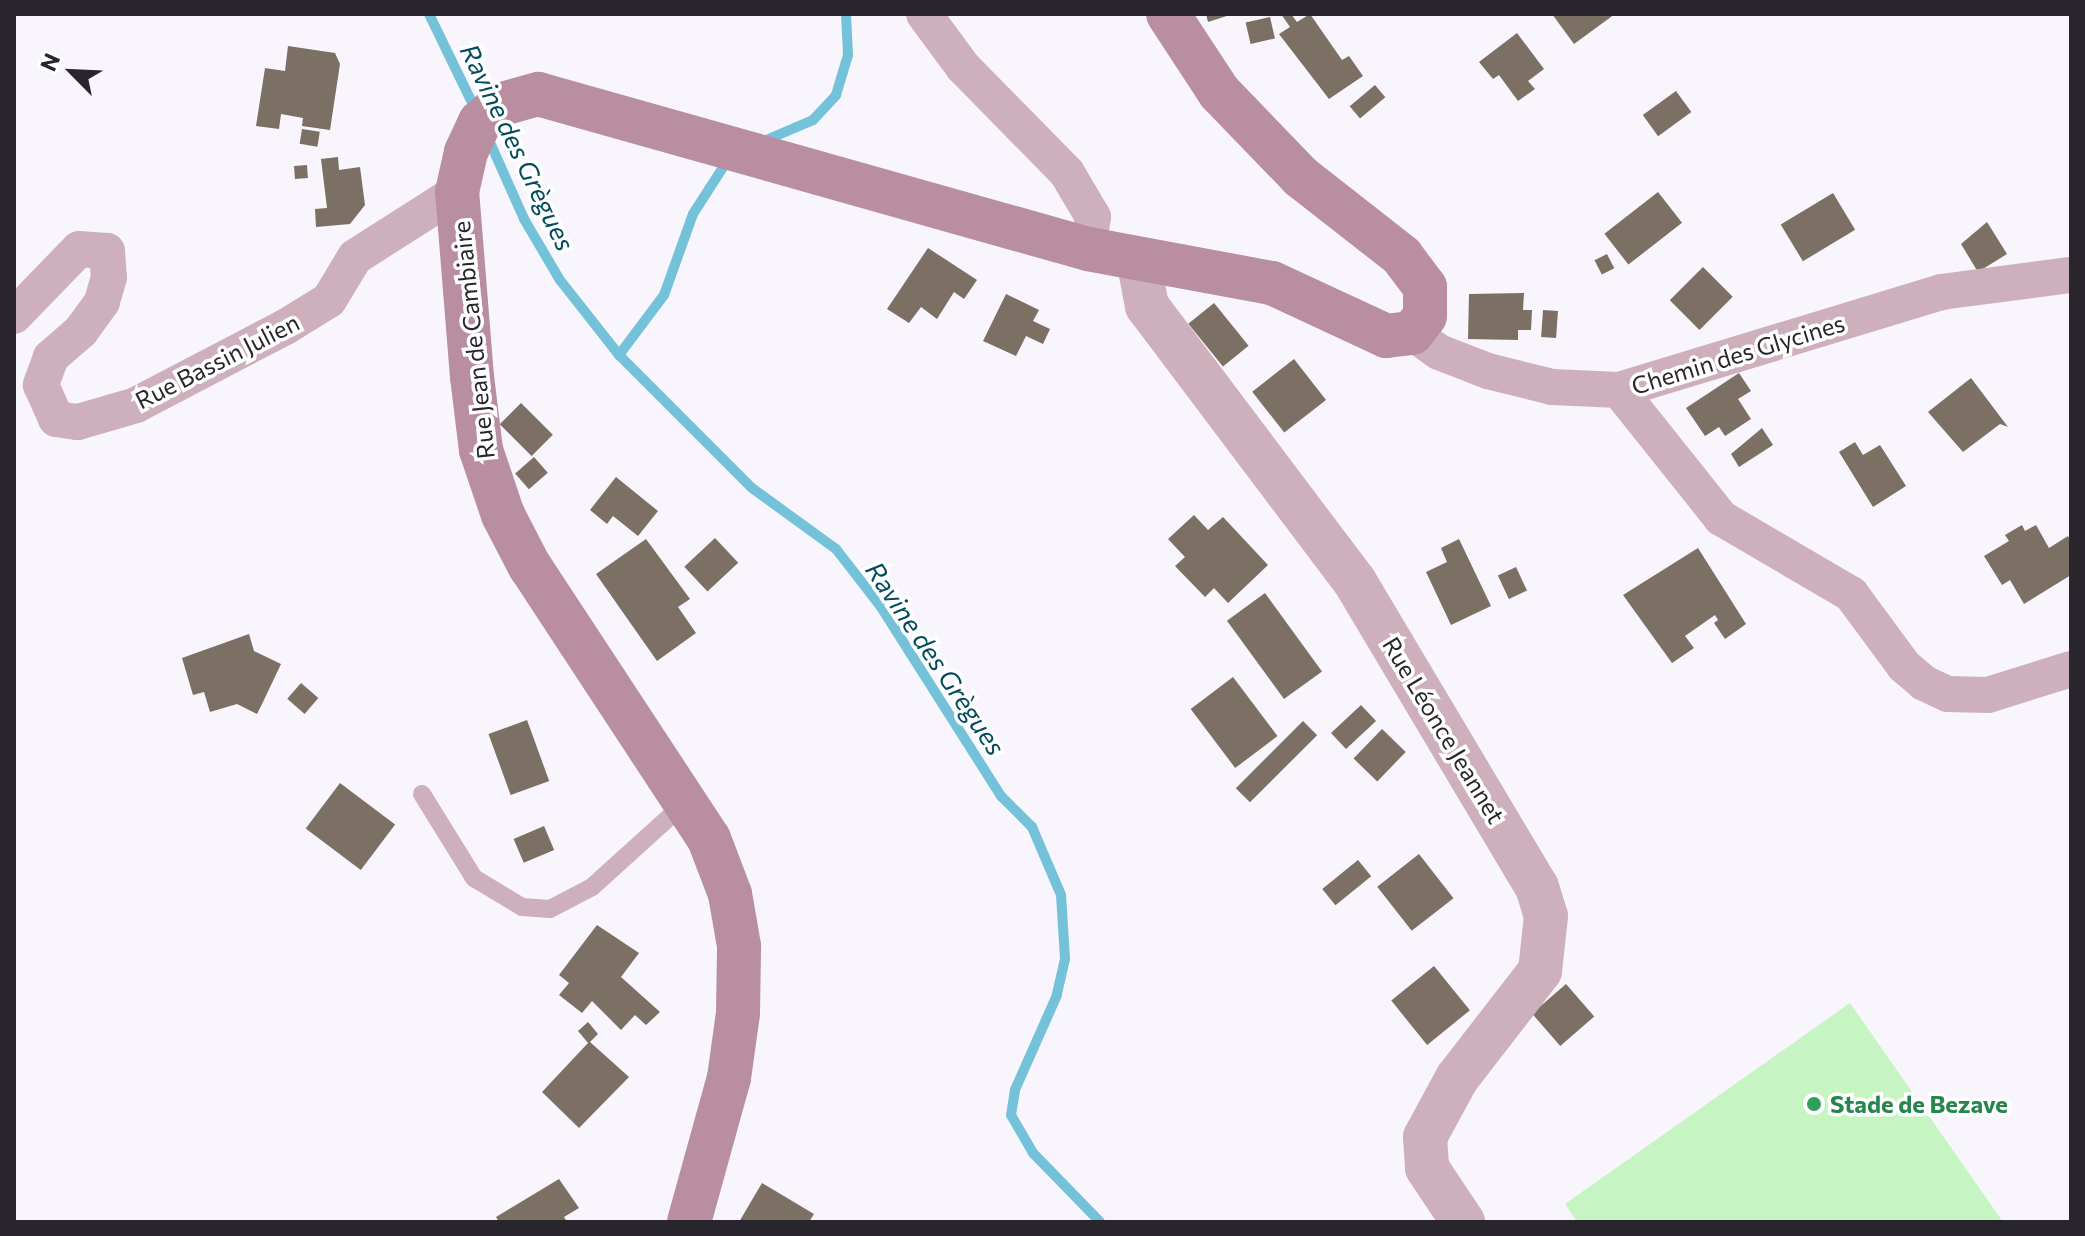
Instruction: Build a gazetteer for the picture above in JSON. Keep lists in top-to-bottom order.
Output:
{
  "streets": {
    "main road": ["Rue Jean de Cambiaire"],
    "street": ["Chemin des Glycines", "Rue Bassin Julien", "Rue Léonce Jeannet"]
  },
  "crossings": [
    ["Rue Jean de Cambiaire", "Rue Bassin Julien"]
  ],
  "water": ["Ravine des Grègues"],
  "places": ["Stade de Bezave"],
  "north": "top left"
}
